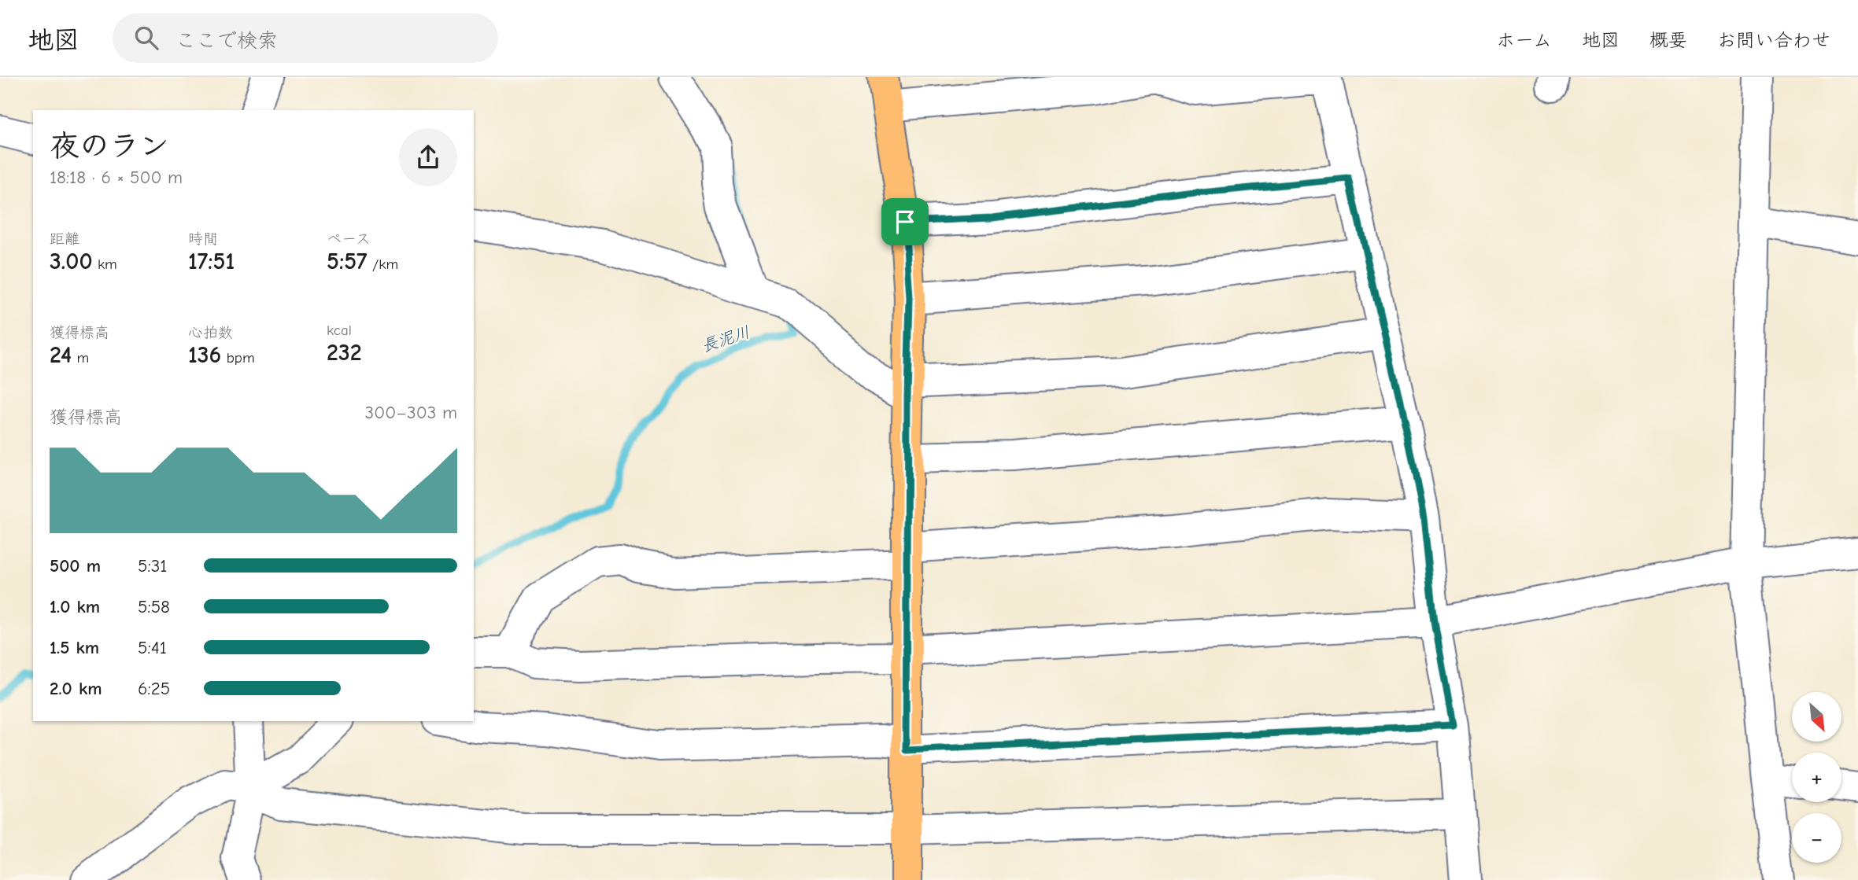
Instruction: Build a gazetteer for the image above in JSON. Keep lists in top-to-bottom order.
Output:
{
  "water": ["長泥川"],
  "north": "bottom right",
  "page": {
    "header": "地図",
    "search": "ここで検索",
    "nav": [
      "ホーム",
      "地図",
      "概要",
      "お問い合わせ"
    ],
    "heading": ["夜のラン", "18:18 · 6 × 500 m"],
    "stats": [
      ["距離", "3.00 km"],
      ["時間", "17:51"],
      ["ペース", "5:57 /km"],
      ["獲得標高", "24 m"],
      ["心拍数", "136 bpm"],
      ["kcal", "232"]
    ],
    "chart": ["獲得標高", "300–303 m"],
    "list": [
      {
        "name": "500 m",
        "note": "5:31"
      },
      {
        "name": "1.0 km",
        "note": "5:58"
      },
      {
        "name": "1.5 km",
        "note": "5:41"
      },
      {
        "name": "2.0 km",
        "note": "6:25"
      }
    ],
    "map_buttons": ["+", "−"]
  }
}
